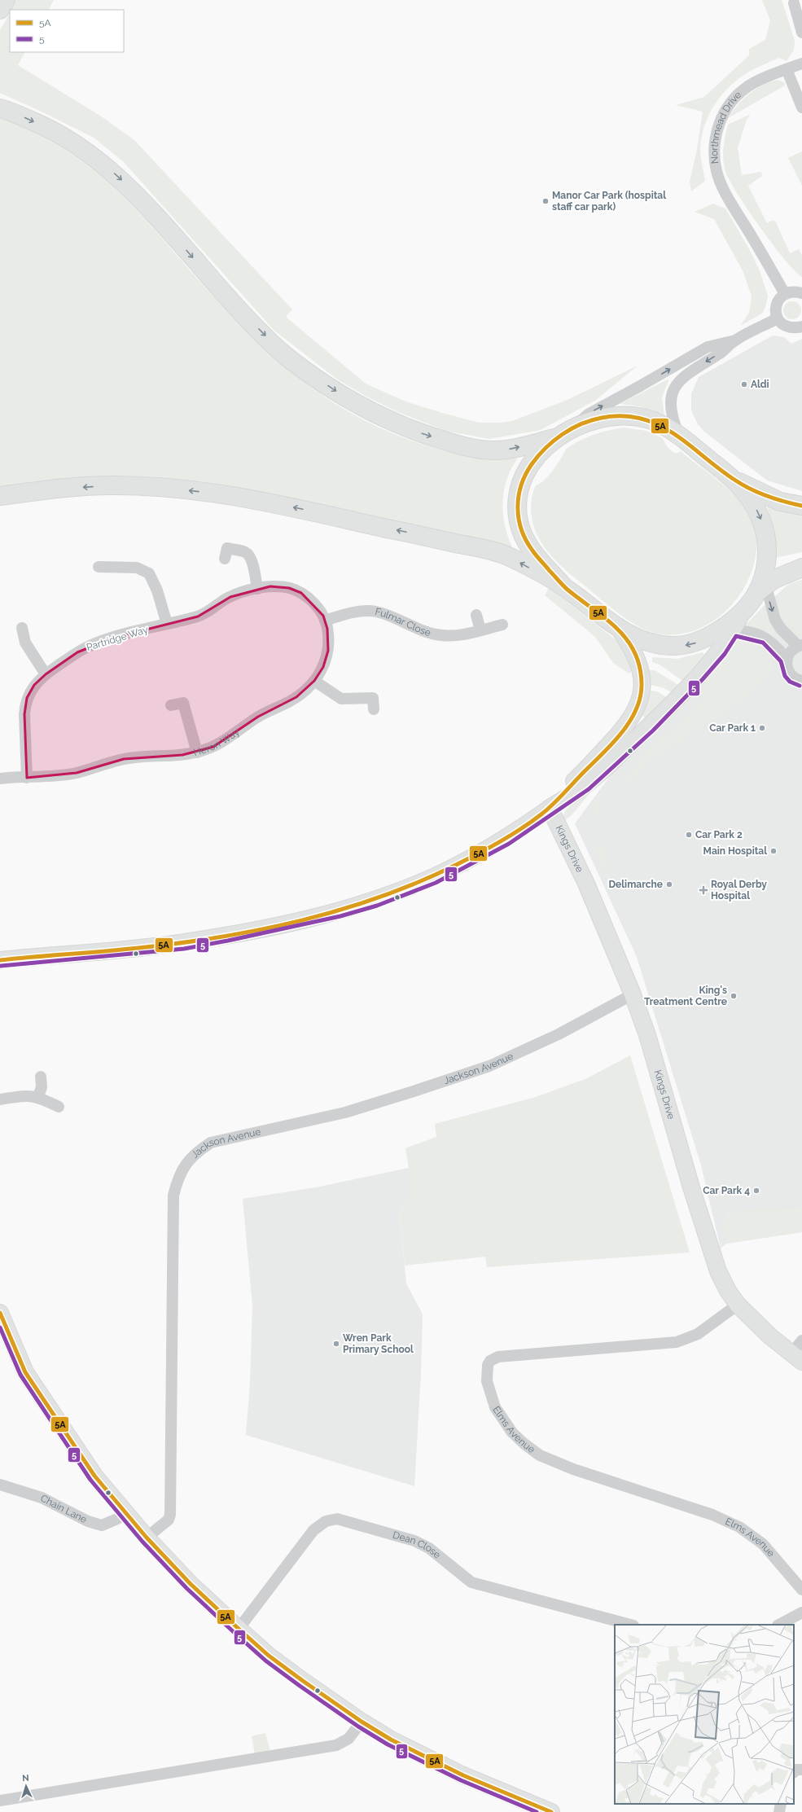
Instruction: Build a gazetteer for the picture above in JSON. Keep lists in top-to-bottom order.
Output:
{
  "streets": {
    "main road": ["Kings Drive"],
    "street": [
      "Northmead Drive",
      "Fulmar Close",
      "Partridge Way",
      "Heron Way",
      "Jackson Avenue",
      "Elms Avenue",
      "Chain Lane",
      "Dean Close"
    ]
  },
  "crossings": [
    ["Fulmar Close", "Heron Way"],
    ["Partridge Way", "Heron Way"],
    ["Kings Drive", "Jackson Avenue"],
    ["Kings Drive", "Elms Avenue"]
  ],
  "places": {
    "other": [
      "Manor Car Park (hospital staff car park)",
      "Aldi",
      "Car Park 1",
      "Car Park 2",
      "Main Hospital",
      "Delimarche",
      "King's Treatment Centre",
      "Car Park 4",
      "Wren Park Primary School"
    ],
    "health": ["Royal Derby Hospital"]
  },
  "lines": ["transit line 5A", "transit line 5"],
  "legend": ["5A", "5"],
  "north": "top"
}
